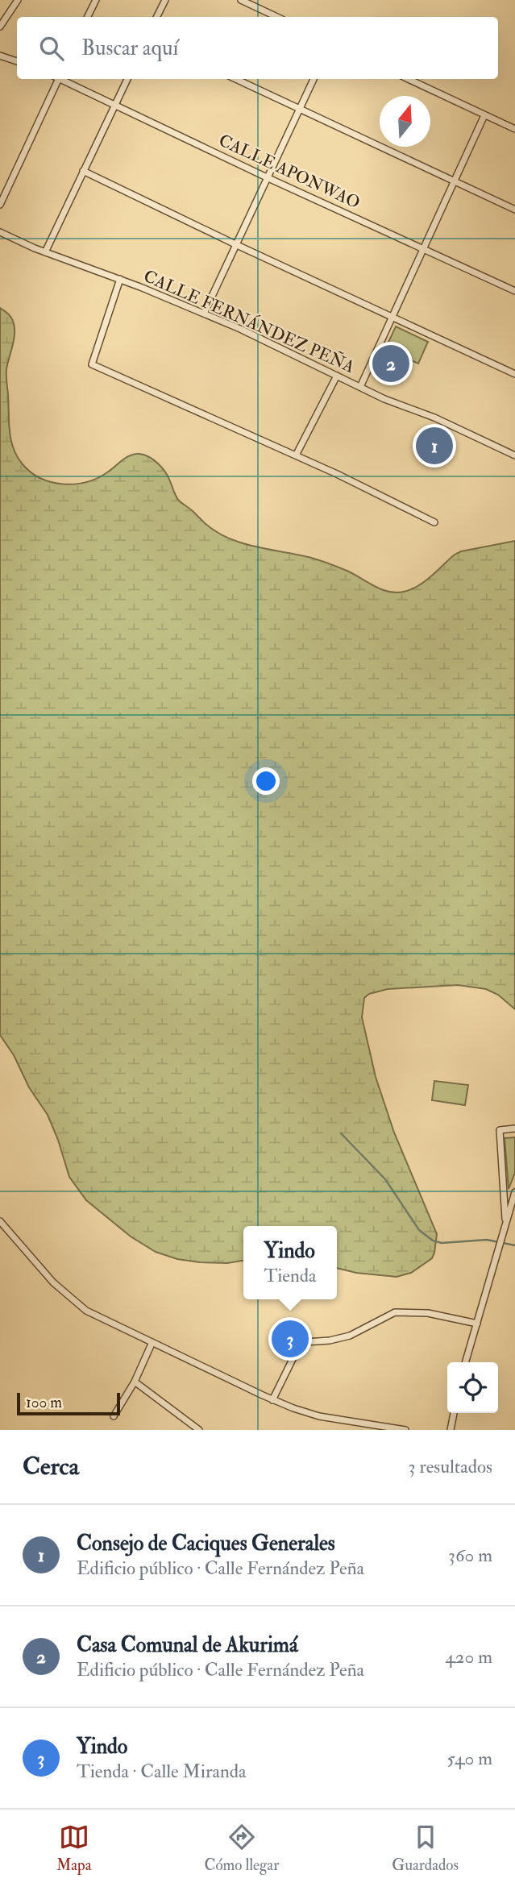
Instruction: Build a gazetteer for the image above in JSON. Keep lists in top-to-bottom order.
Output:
{
  "streets": {
    "street": ["CALLE APONWAO", "CALLE FERNÁNDEZ PEÑA"]
  },
  "scale_bar": "100 m",
  "north": "top",
  "page": {
    "search": "Buscar aquí",
    "pins": ["2", "1", "3"],
    "popup": ["Yindo", "Tienda"],
    "scale": "100 m",
    "heading": ["Cerca", "3 resultados"],
    "list": [
      {
        "mark": "1",
        "name": "Consejo de Caciques Generales",
        "note": "Edificio público · Calle Fernández Peña",
        "value": "360 m"
      },
      {
        "mark": "2",
        "name": "Casa Comunal de Akurimá",
        "note": "Edificio público · Calle Fernández Peña",
        "value": "420 m"
      },
      {
        "mark": "3",
        "name": "Yindo",
        "note": "Tienda · Calle Miranda",
        "value": "540 m"
      }
    ],
    "nav": ["Mapa", "Cómo llegar", "Guardados"]
  }
}
